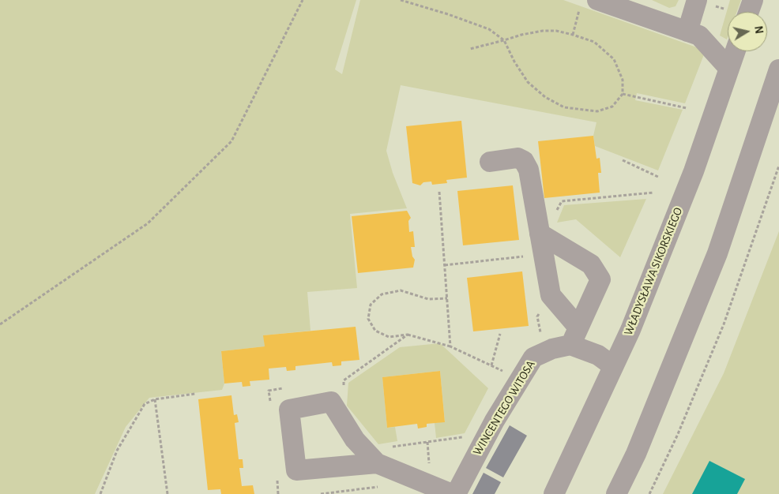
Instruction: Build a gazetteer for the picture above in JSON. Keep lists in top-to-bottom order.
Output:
{
  "streets": {
    "street": ["WŁADYSŁAWA SIKORSKIEGO", "WINCENTEGO WITOSA"]
  },
  "north": "right"
}
